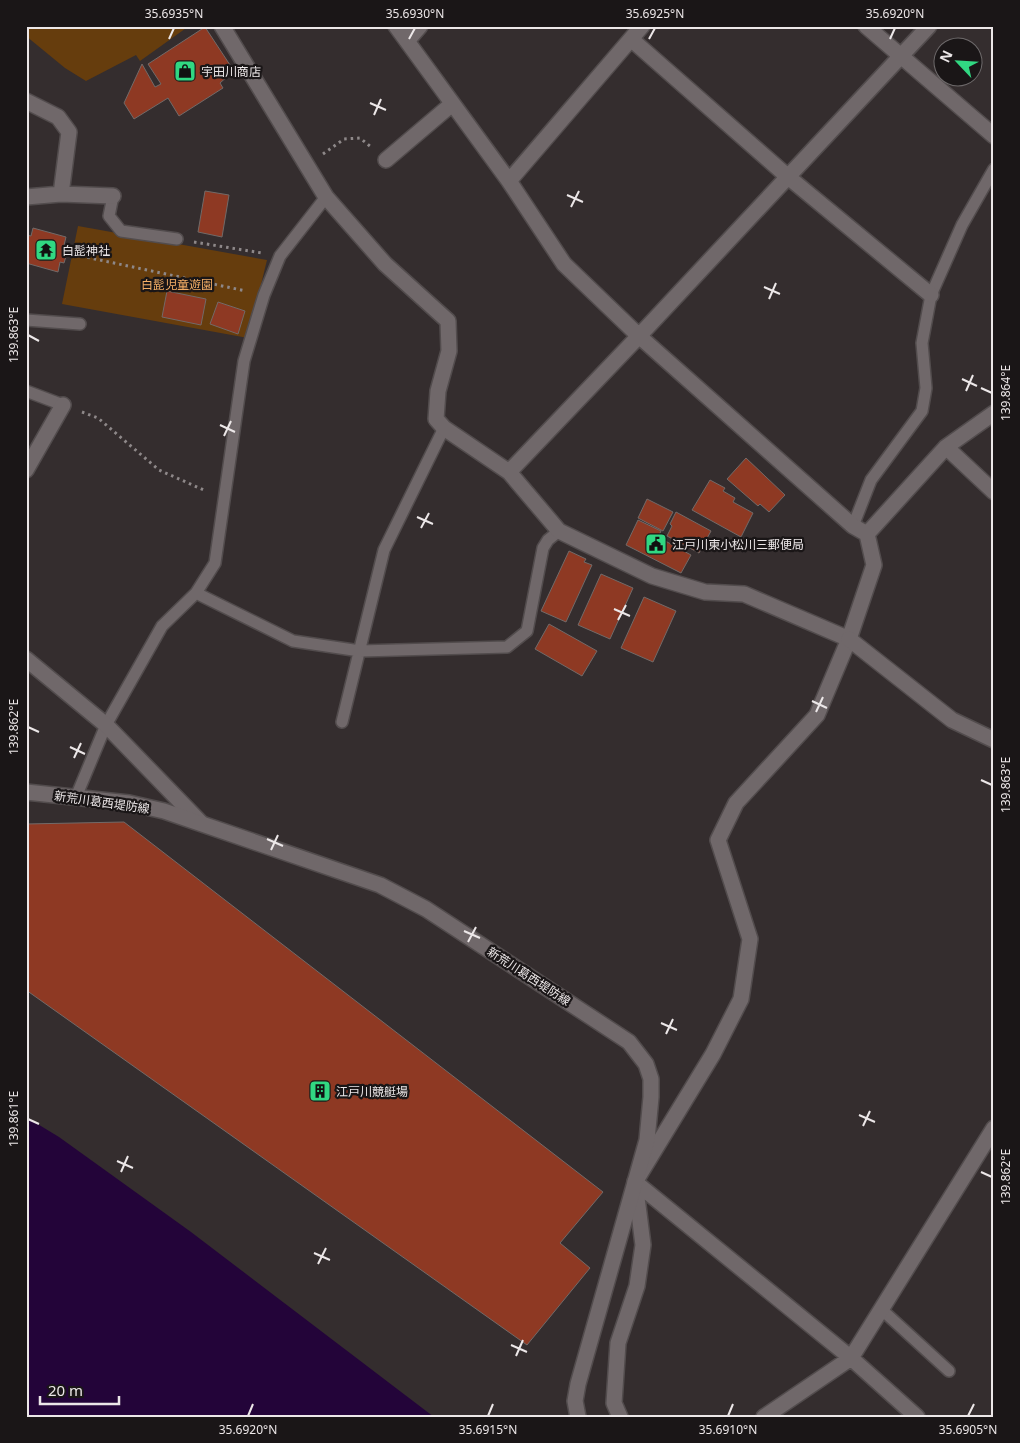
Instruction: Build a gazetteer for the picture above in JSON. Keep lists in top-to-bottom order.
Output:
{
  "streets": {
    "street": ["新荒川葛西堤防線"]
  },
  "parks": ["白髭児童遊園"],
  "places": {
    "shop": ["宇田川商店"],
    "temple": ["白髭神社"],
    "public building": ["江戸川東小松川三郵便局"],
    "building": ["江戸川競艇場"]
  },
  "scale_bar": "20 m",
  "north": "top left",
  "coordinates": [
    "35.6935°N",
    "35.6930°N",
    "35.6925°N",
    "35.6920°N",
    "139.863°E",
    "139.864°E",
    "139.862°E",
    "139.861°E",
    "35.6915°N",
    "35.6910°N",
    "35.6905°N"
  ]
}
